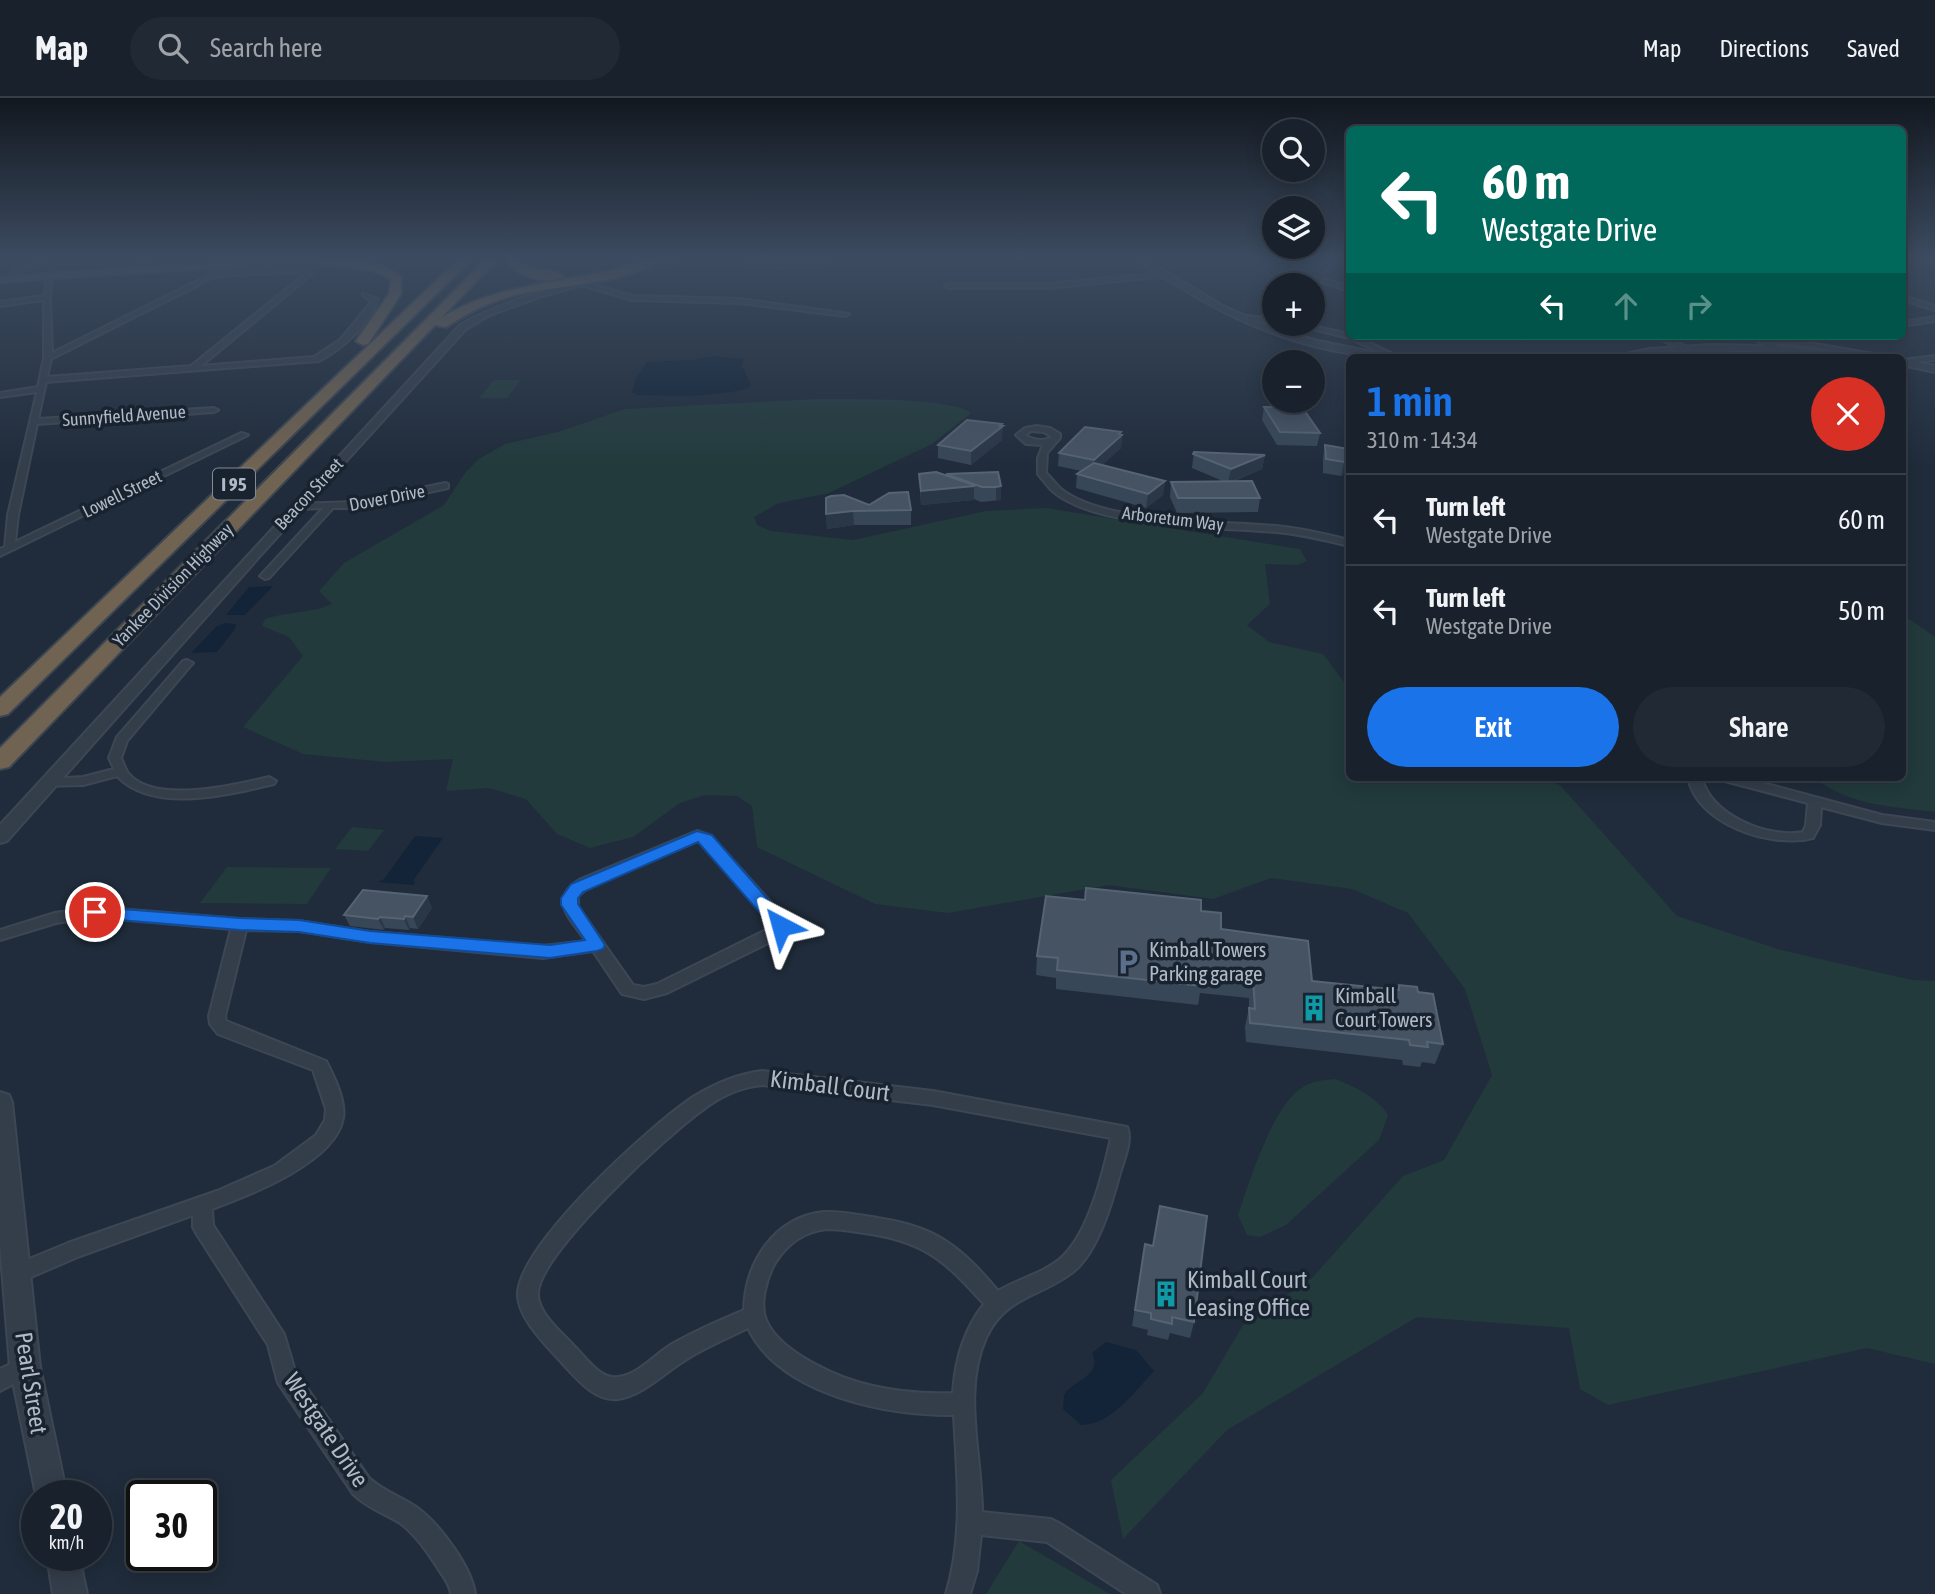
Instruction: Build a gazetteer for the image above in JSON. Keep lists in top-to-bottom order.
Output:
{
  "streets": {
    "highway": ["I 95", "Yankee Division Highway"],
    "street": [
      "Sunnyfield Avenue",
      "Lowell Street",
      "Beacon Street",
      "Dover Drive",
      "Arboretum Way",
      "Kimball Court",
      "Pearl Street",
      "Westgate Drive"
    ]
  },
  "crossings": [
    ["Beacon Street", "Dover Drive"]
  ],
  "places": {
    "parking": ["Kimball Towers Parking garage"],
    "building": ["Kimball Court Towers", "Kimball Court Leasing Office"]
  },
  "page": {
    "header": "Map",
    "search": "Search here",
    "nav": ["Map", "Directions", "Saved"],
    "map_buttons": ["+", "−"],
    "turn": ["60 m", "Westgate Drive"],
    "heading": ["1 min", "310 m · 14:34"],
    "list": [
      {
        "name": "Turn left",
        "note": "Westgate Drive",
        "value": "60 m"
      },
      {
        "name": "Turn left",
        "note": "Westgate Drive",
        "value": "50 m"
      }
    ],
    "buttons": ["Exit", "Share"],
    "speed": "20 km/h",
    "limit": "30"
  }
}
